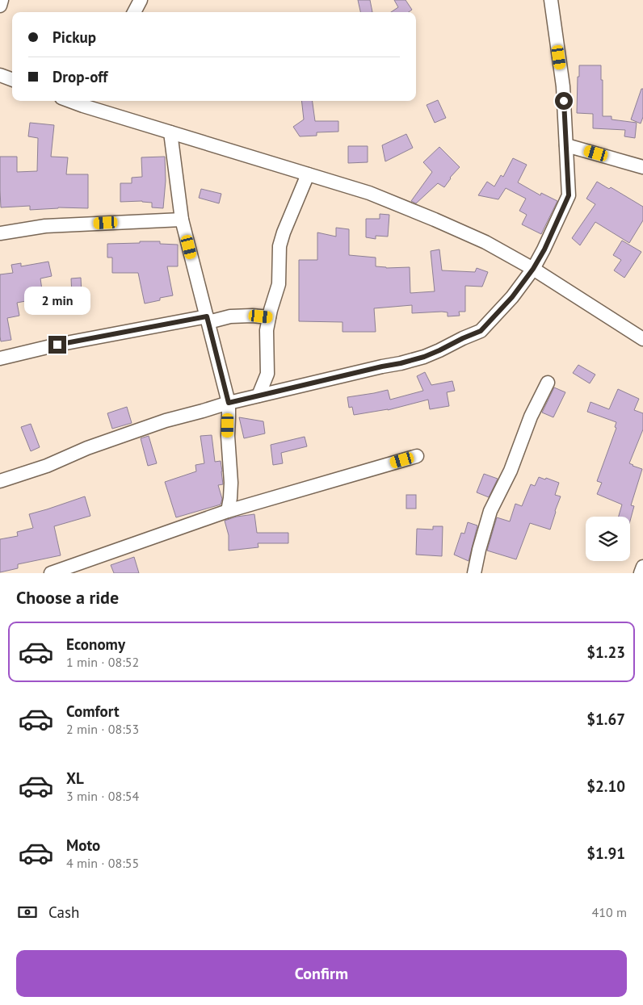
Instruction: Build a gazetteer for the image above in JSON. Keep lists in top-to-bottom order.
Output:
{
  "page": {
    "banner": ["Pickup", "Drop-off"],
    "bubble": "2 min",
    "heading": "Choose a ride",
    "list": [
      {
        "name": "Economy",
        "note": "1 min · 08:52",
        "value": "$1.23"
      },
      {
        "name": "Comfort",
        "note": "2 min · 08:53",
        "value": "$1.67"
      },
      {
        "name": "XL",
        "note": "3 min · 08:54",
        "value": "$2.10"
      },
      {
        "name": "Moto",
        "note": "4 min · 08:55",
        "value": "$1.91"
      }
    ],
    "pay": ["Cash", "410 m"],
    "buttons": "Confirm"
  }
}
